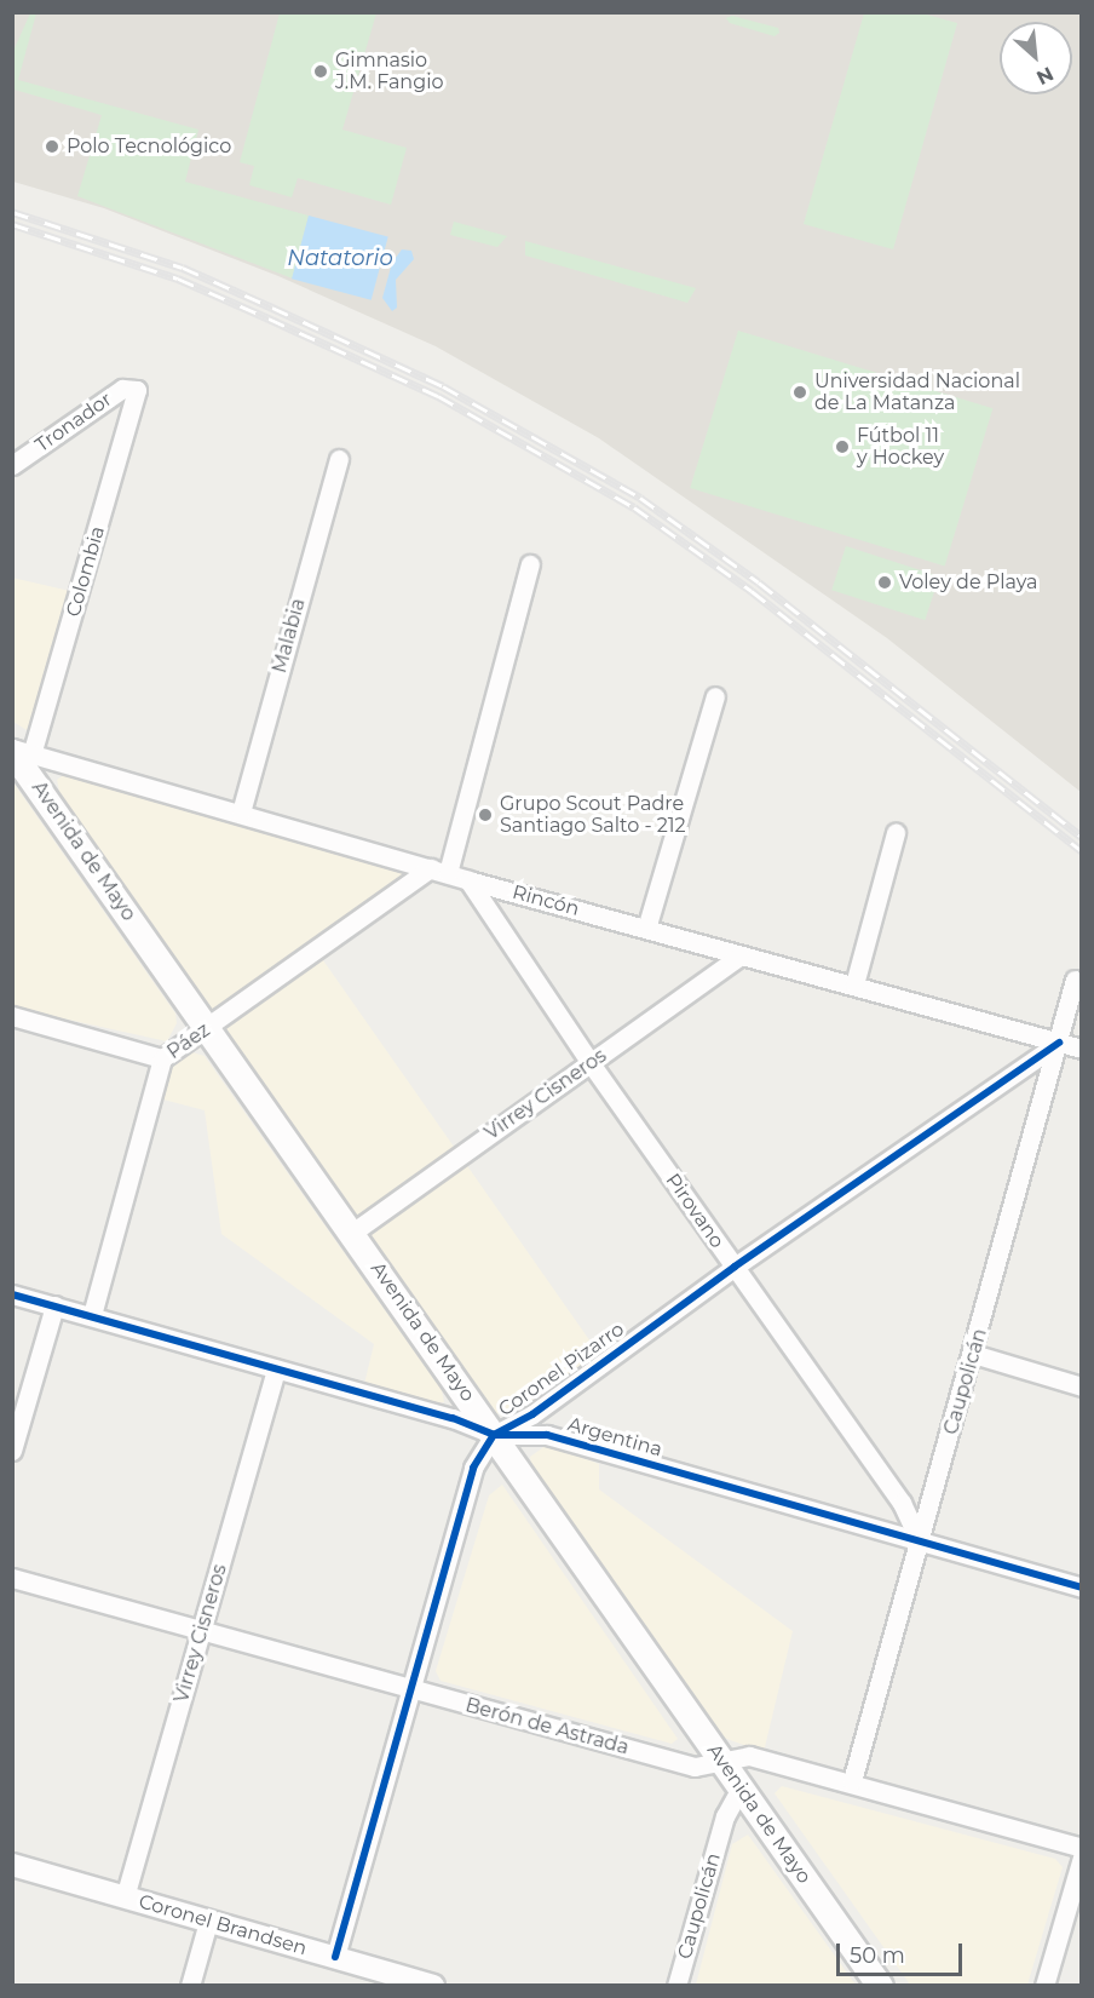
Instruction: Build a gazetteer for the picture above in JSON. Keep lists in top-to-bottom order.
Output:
{
  "streets": {
    "main road": ["Avenida de Mayo"],
    "street": [
      "Tronador",
      "Colombia",
      "Malabia",
      "Rincón",
      "Páez",
      "Virrey Cisneros",
      "Pirovano",
      "Coronel Pizarro",
      "Caupolicán",
      "Argentina",
      "Berón de Astrada",
      "Coronel Brandsen"
    ]
  },
  "crossings": [
    ["Tronador", "Colombia"],
    ["Colombia", "Avenida de Mayo"],
    ["Colombia", "Rincón"],
    ["Malabia", "Rincón"],
    ["Avenida de Mayo", "Rincón"],
    ["Avenida de Mayo", "Páez"],
    ["Avenida de Mayo", "Virrey Cisneros"],
    ["Avenida de Mayo", "Coronel Pizarro"],
    ["Avenida de Mayo", "Caupolicán"],
    ["Avenida de Mayo", "Argentina"],
    ["Avenida de Mayo", "Berón de Astrada"],
    ["Rincón", "Páez"],
    ["Rincón", "Virrey Cisneros"],
    ["Rincón", "Pirovano"],
    ["Rincón", "Coronel Pizarro"],
    ["Rincón", "Caupolicán"],
    ["Páez", "Argentina"],
    ["Virrey Cisneros", "Pirovano"],
    ["Virrey Cisneros", "Argentina"],
    ["Virrey Cisneros", "Berón de Astrada"],
    ["Virrey Cisneros", "Coronel Brandsen"],
    ["Pirovano", "Coronel Pizarro"],
    ["Pirovano", "Caupolicán"],
    ["Pirovano", "Argentina"],
    ["Coronel Pizarro", "Caupolicán"],
    ["Coronel Pizarro", "Argentina"],
    ["Coronel Pizarro", "Berón de Astrada"],
    ["Coronel Pizarro", "Coronel Brandsen"],
    ["Caupolicán", "Argentina"],
    ["Caupolicán", "Berón de Astrada"]
  ],
  "water": ["Natatorio"],
  "places": [
    "Gimnasio J.M. Fangio",
    "Polo Tecnológico",
    "Universidad Nacional de La Matanza",
    "Fútbol 11 y Hockey",
    "Voley de Playa",
    "Grupo Scout Padre Santiago Salto - 212"
  ],
  "scale_bar": "50 m",
  "north": "bottom right"
}
